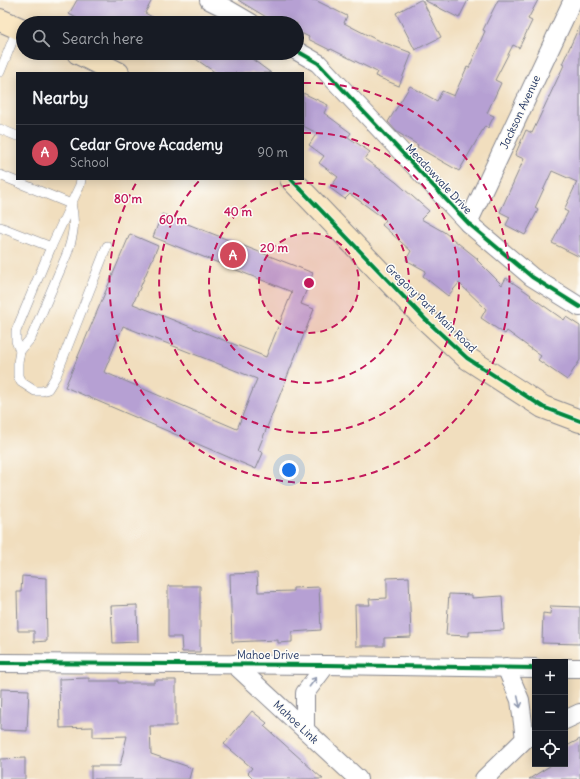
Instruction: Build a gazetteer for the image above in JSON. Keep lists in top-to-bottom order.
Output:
{
  "streets": {
    "street": [
      "Jackson Avenue",
      "Meadowvale Drive",
      "Gregory Park Main Road",
      "Mahoe Drive",
      "Mahoe Link"
    ]
  },
  "crossings": [
    ["Jackson Avenue", "Meadowvale Drive"],
    ["Mahoe Drive", "Mahoe Link"]
  ],
  "page": {
    "search": "Search here",
    "heading": "Nearby",
    "list": [
      {
        "mark": "A",
        "name": "Cedar Grove Academy",
        "note": "School",
        "value": "90 m"
      }
    ],
    "pins": "A",
    "map_buttons": ["+", "−"]
  },
  "rings": [
    "80 m",
    "40 m",
    "60 m",
    "20 m"
  ]
}
